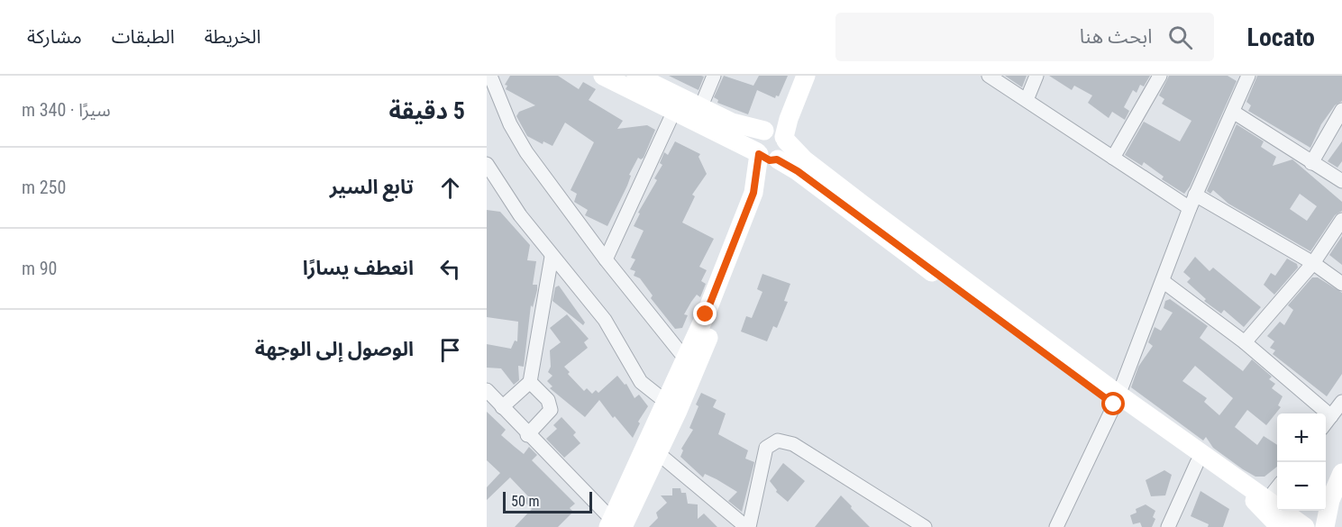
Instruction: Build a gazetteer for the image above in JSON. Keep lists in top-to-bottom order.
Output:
{
  "scale_bar": "50 m",
  "page": {
    "header": "Locato",
    "search": "ابحث هنا",
    "nav": ["الخريطة", "الطبقات", "مشاركة"],
    "heading": ["5 دقيقة", "سيرًا · 340 m"],
    "list": [
      ["تابع السير", "250 m"],
      ["انعطف يسارًا", "90 m"],
      "الوصول إلى الوجهة"
    ],
    "map_buttons": ["+", "−"],
    "scale": "50 m"
  }
}
